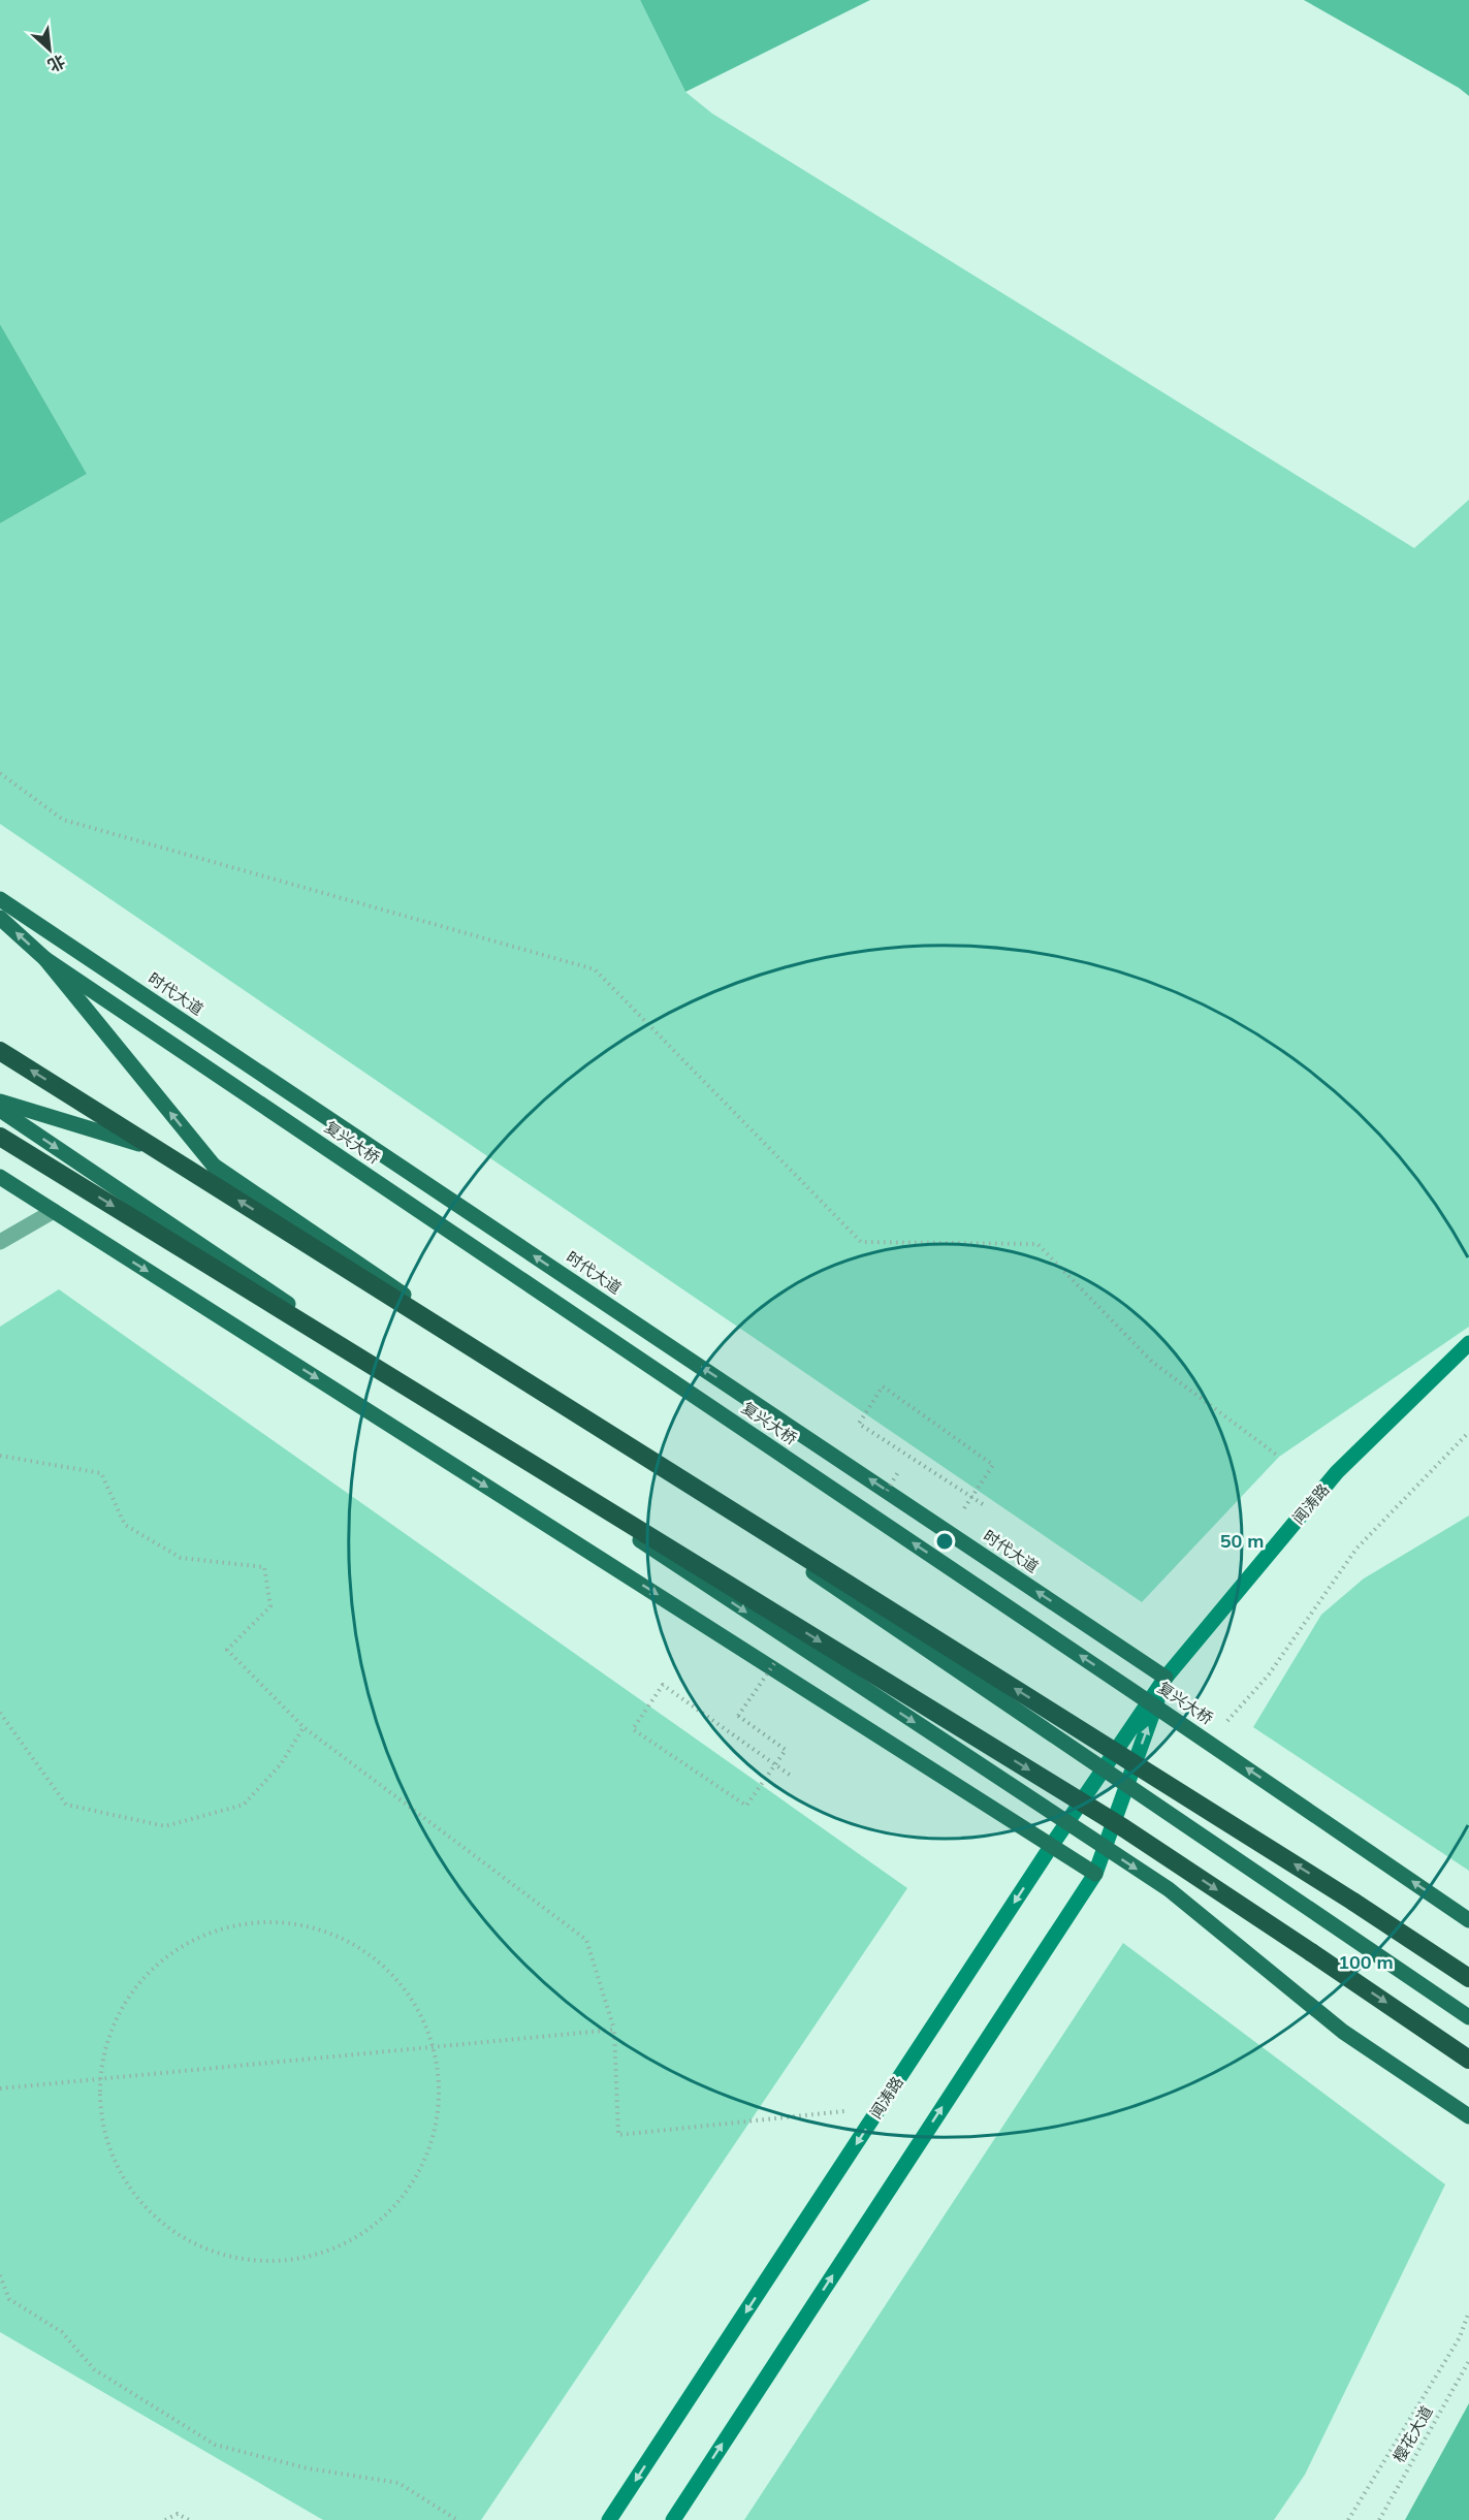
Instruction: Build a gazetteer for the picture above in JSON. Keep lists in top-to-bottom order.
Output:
{
  "streets": {
    "main road": ["时代大道", "复兴大桥", "闻涛路"],
    "path": ["樱花大道"]
  },
  "crossings": [
    ["时代大道", "闻涛路"]
  ],
  "north": "bottom right",
  "rings": ["50 m", "100 m"]
}
